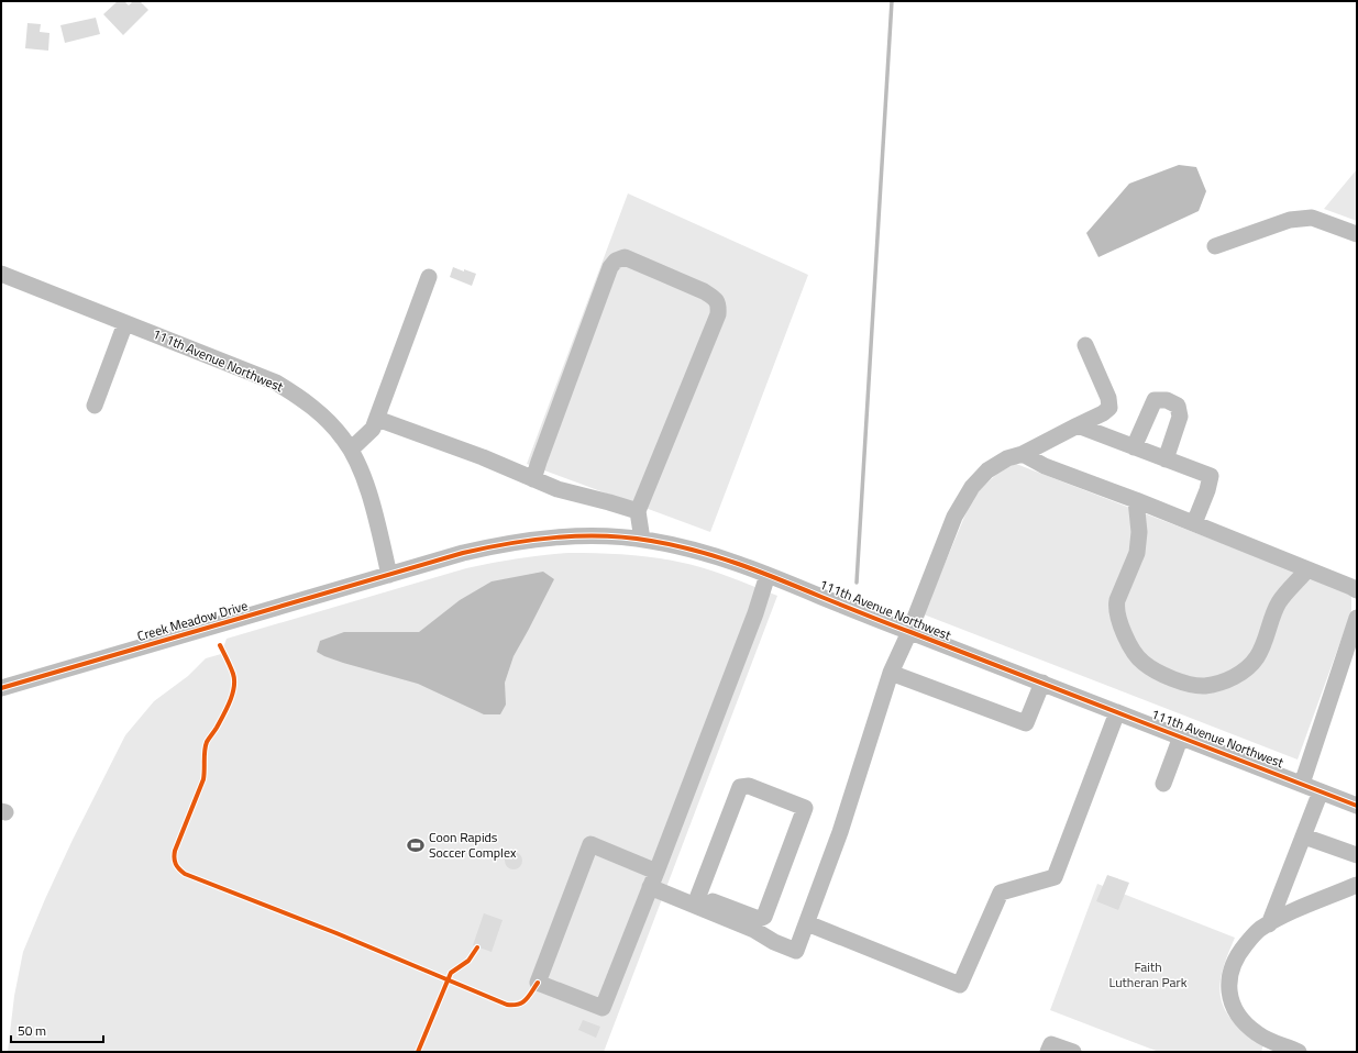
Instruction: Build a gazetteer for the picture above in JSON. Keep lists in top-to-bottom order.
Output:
{
  "streets": {
    "street": ["111th Avenue Northwest", "Creek Meadow Drive"]
  },
  "crossings": [
    ["111th Avenue Northwest", "Creek Meadow Drive"]
  ],
  "parks": ["Faith Lutheran Park"],
  "places": {
    "sports": ["Coon Rapids Soccer Complex"]
  },
  "scale_bar": "50 m"
}
